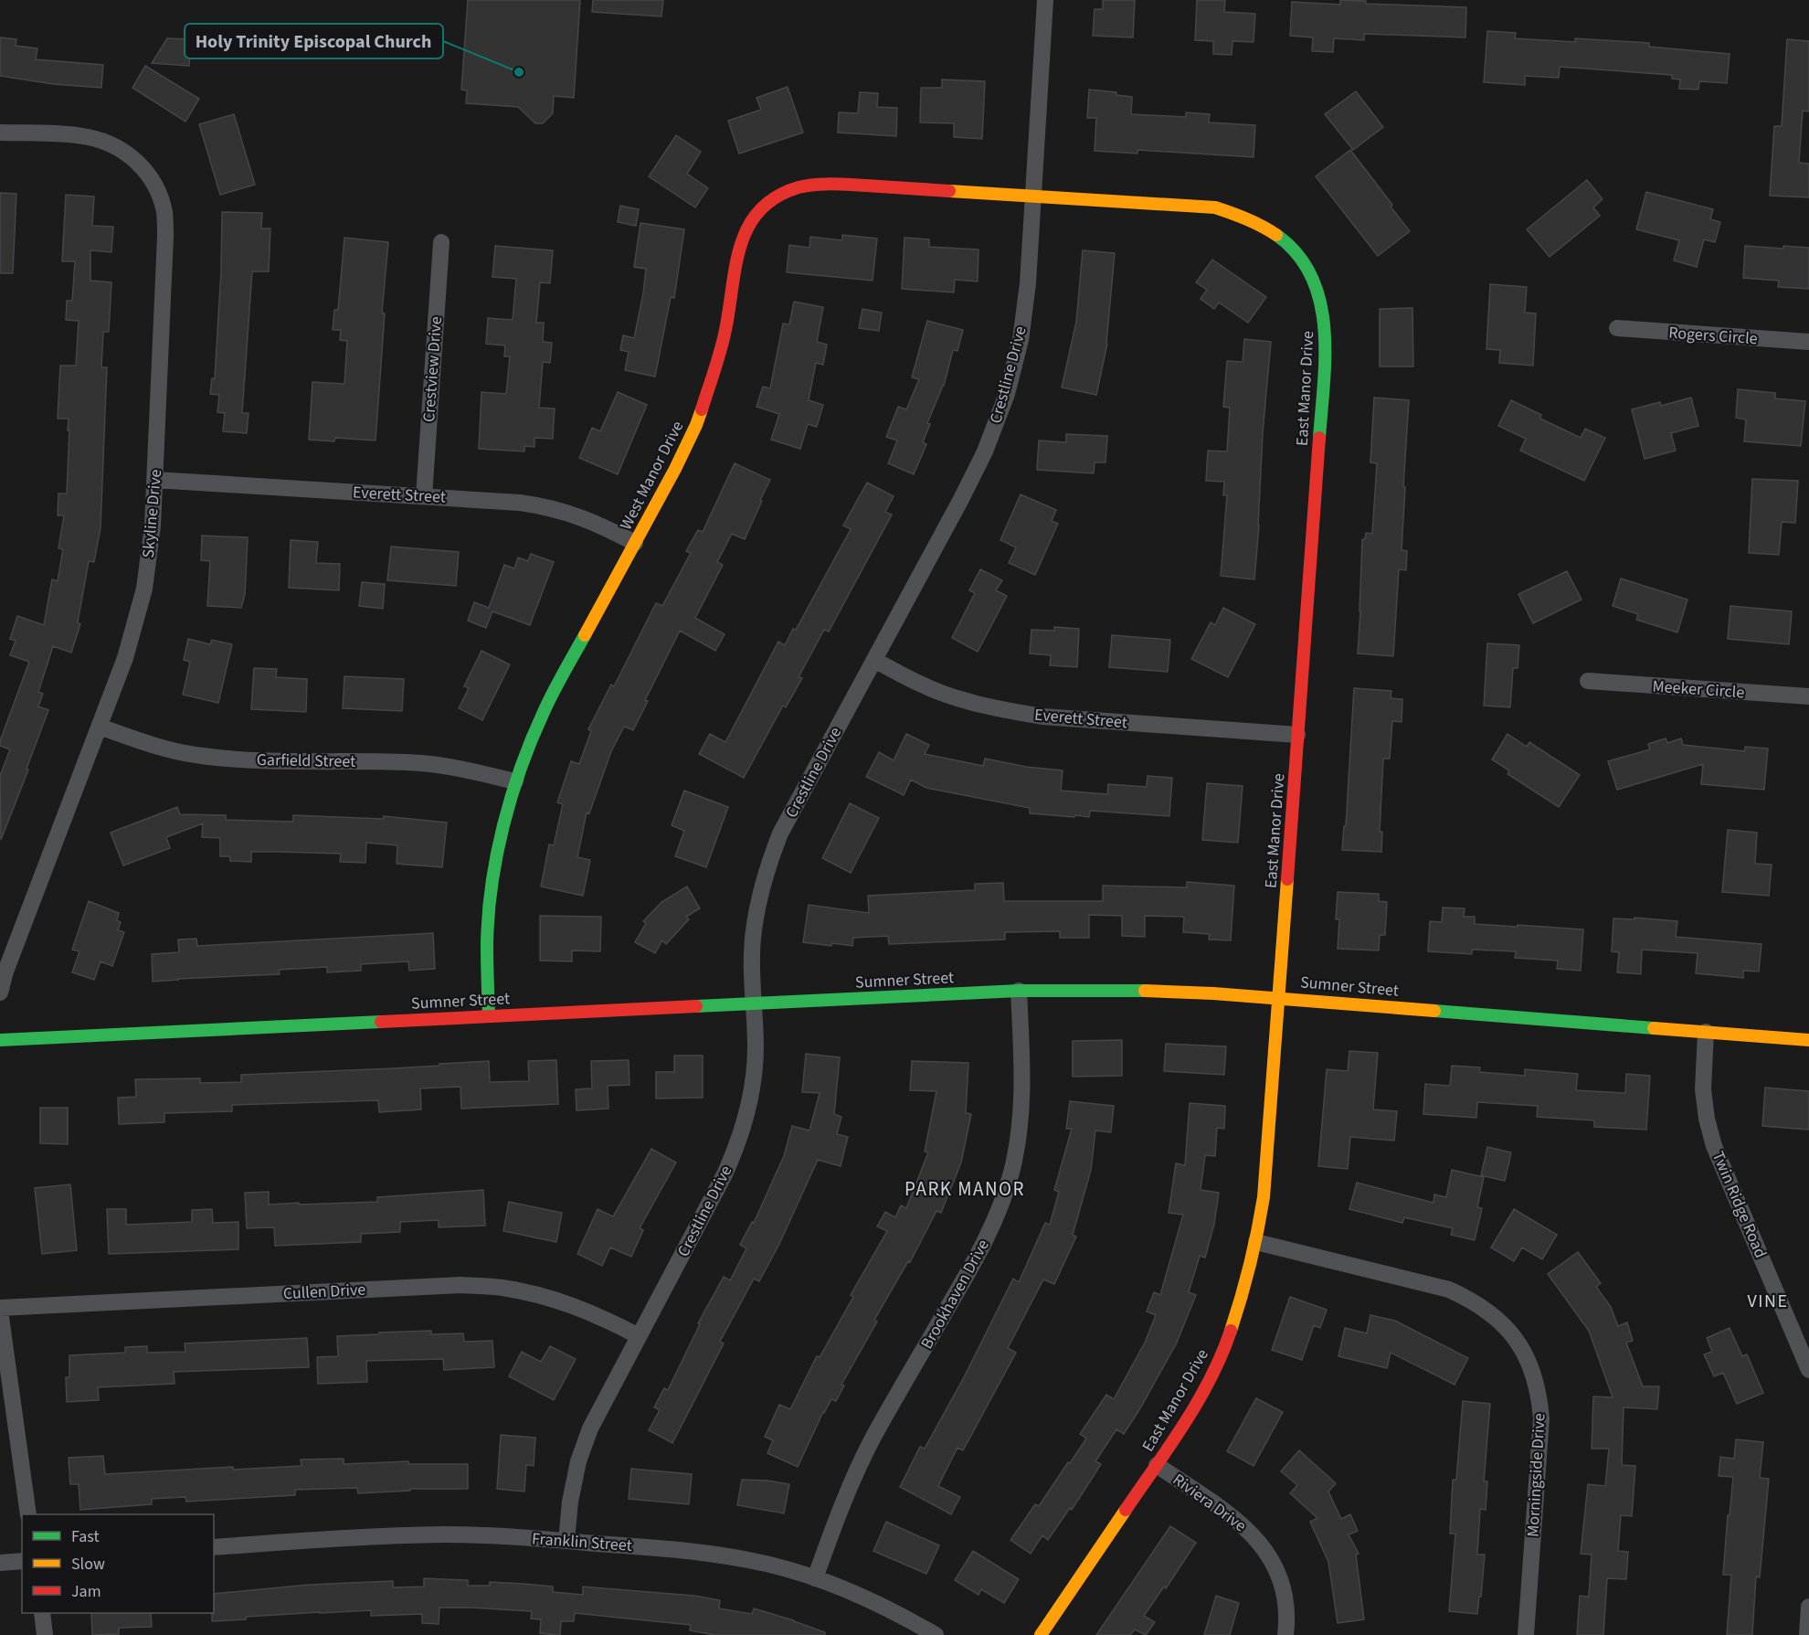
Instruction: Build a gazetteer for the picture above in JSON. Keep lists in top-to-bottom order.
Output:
{
  "streets": {
    "street": [
      "Rogers Circle",
      "Crestview Drive",
      "Crestline Drive",
      "East Manor Drive",
      "West Manor Drive",
      "Everett Street",
      "Skyline Drive",
      "Meeker Circle",
      "Garfield Street",
      "Sumner Street",
      "Twin Ridge Road",
      "Cullen Drive",
      "Brookhaven Drive",
      "Morningside Drive",
      "Riviera Drive",
      "Franklin Street"
    ]
  },
  "crossings": [
    ["Crestview Drive", "Everett Street"],
    ["Crestline Drive", "East Manor Drive"],
    ["Crestline Drive", "West Manor Drive"],
    ["Crestline Drive", "Everett Street"],
    ["Crestline Drive", "Sumner Street"],
    ["Crestline Drive", "Cullen Drive"],
    ["Crestline Drive", "Franklin Street"],
    ["East Manor Drive", "West Manor Drive"],
    ["East Manor Drive", "Everett Street"],
    ["East Manor Drive", "Sumner Street"],
    ["East Manor Drive", "Morningside Drive"],
    ["East Manor Drive", "Riviera Drive"],
    ["West Manor Drive", "Everett Street"],
    ["West Manor Drive", "Garfield Street"],
    ["West Manor Drive", "Sumner Street"],
    ["Everett Street", "Skyline Drive"],
    ["Skyline Drive", "Garfield Street"],
    ["Sumner Street", "Twin Ridge Road"],
    ["Sumner Street", "Brookhaven Drive"],
    ["Brookhaven Drive", "Franklin Street"]
  ],
  "districts": ["PARK MANOR", "VINE"],
  "places": ["Holy Trinity Episcopal Church"],
  "legend": ["Fast", "Slow", "Jam"]
}
